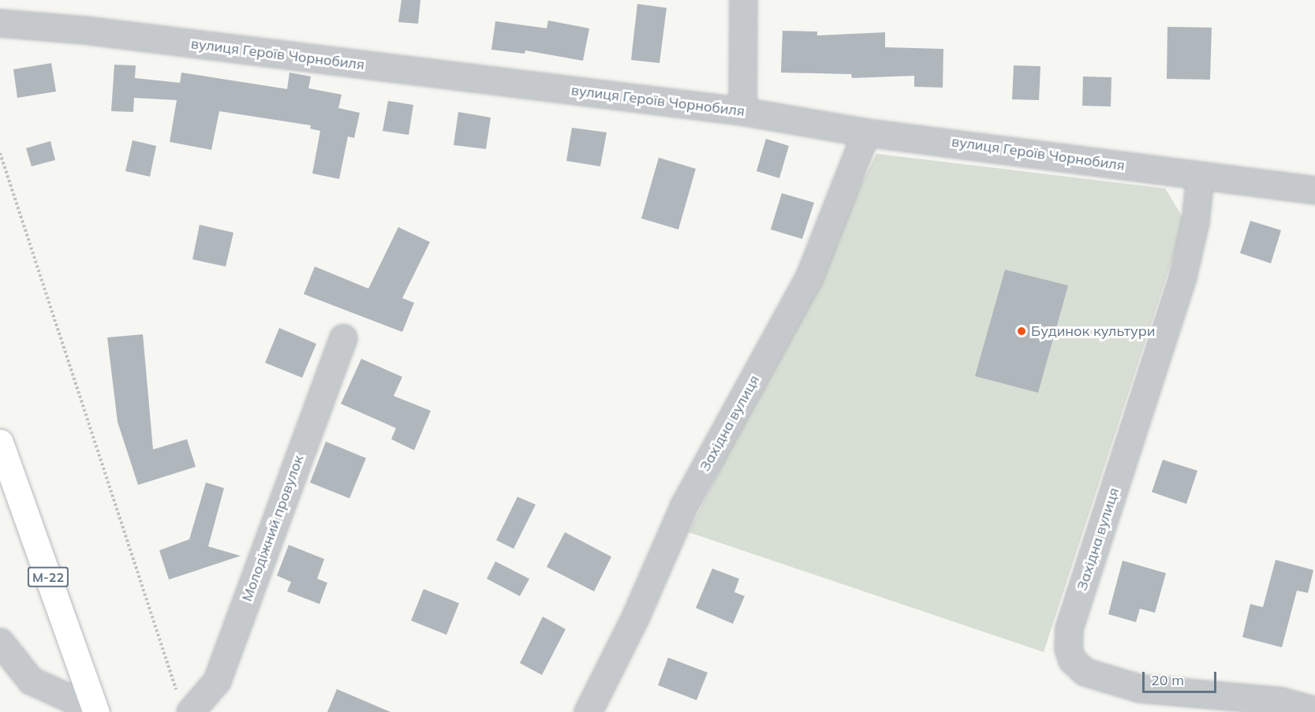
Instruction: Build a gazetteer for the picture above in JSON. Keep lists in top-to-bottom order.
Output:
{
  "streets": {
    "highway": ["М-22"],
    "street": ["вулиця Героїв Чорнобиля", "Західна вулиця", "Молодіжний провулок"]
  },
  "crossings": [
    ["вулиця Героїв Чорнобиля", "Західна вулиця"]
  ],
  "places": ["Будинок культури"],
  "scale_bar": "20 m"
}
